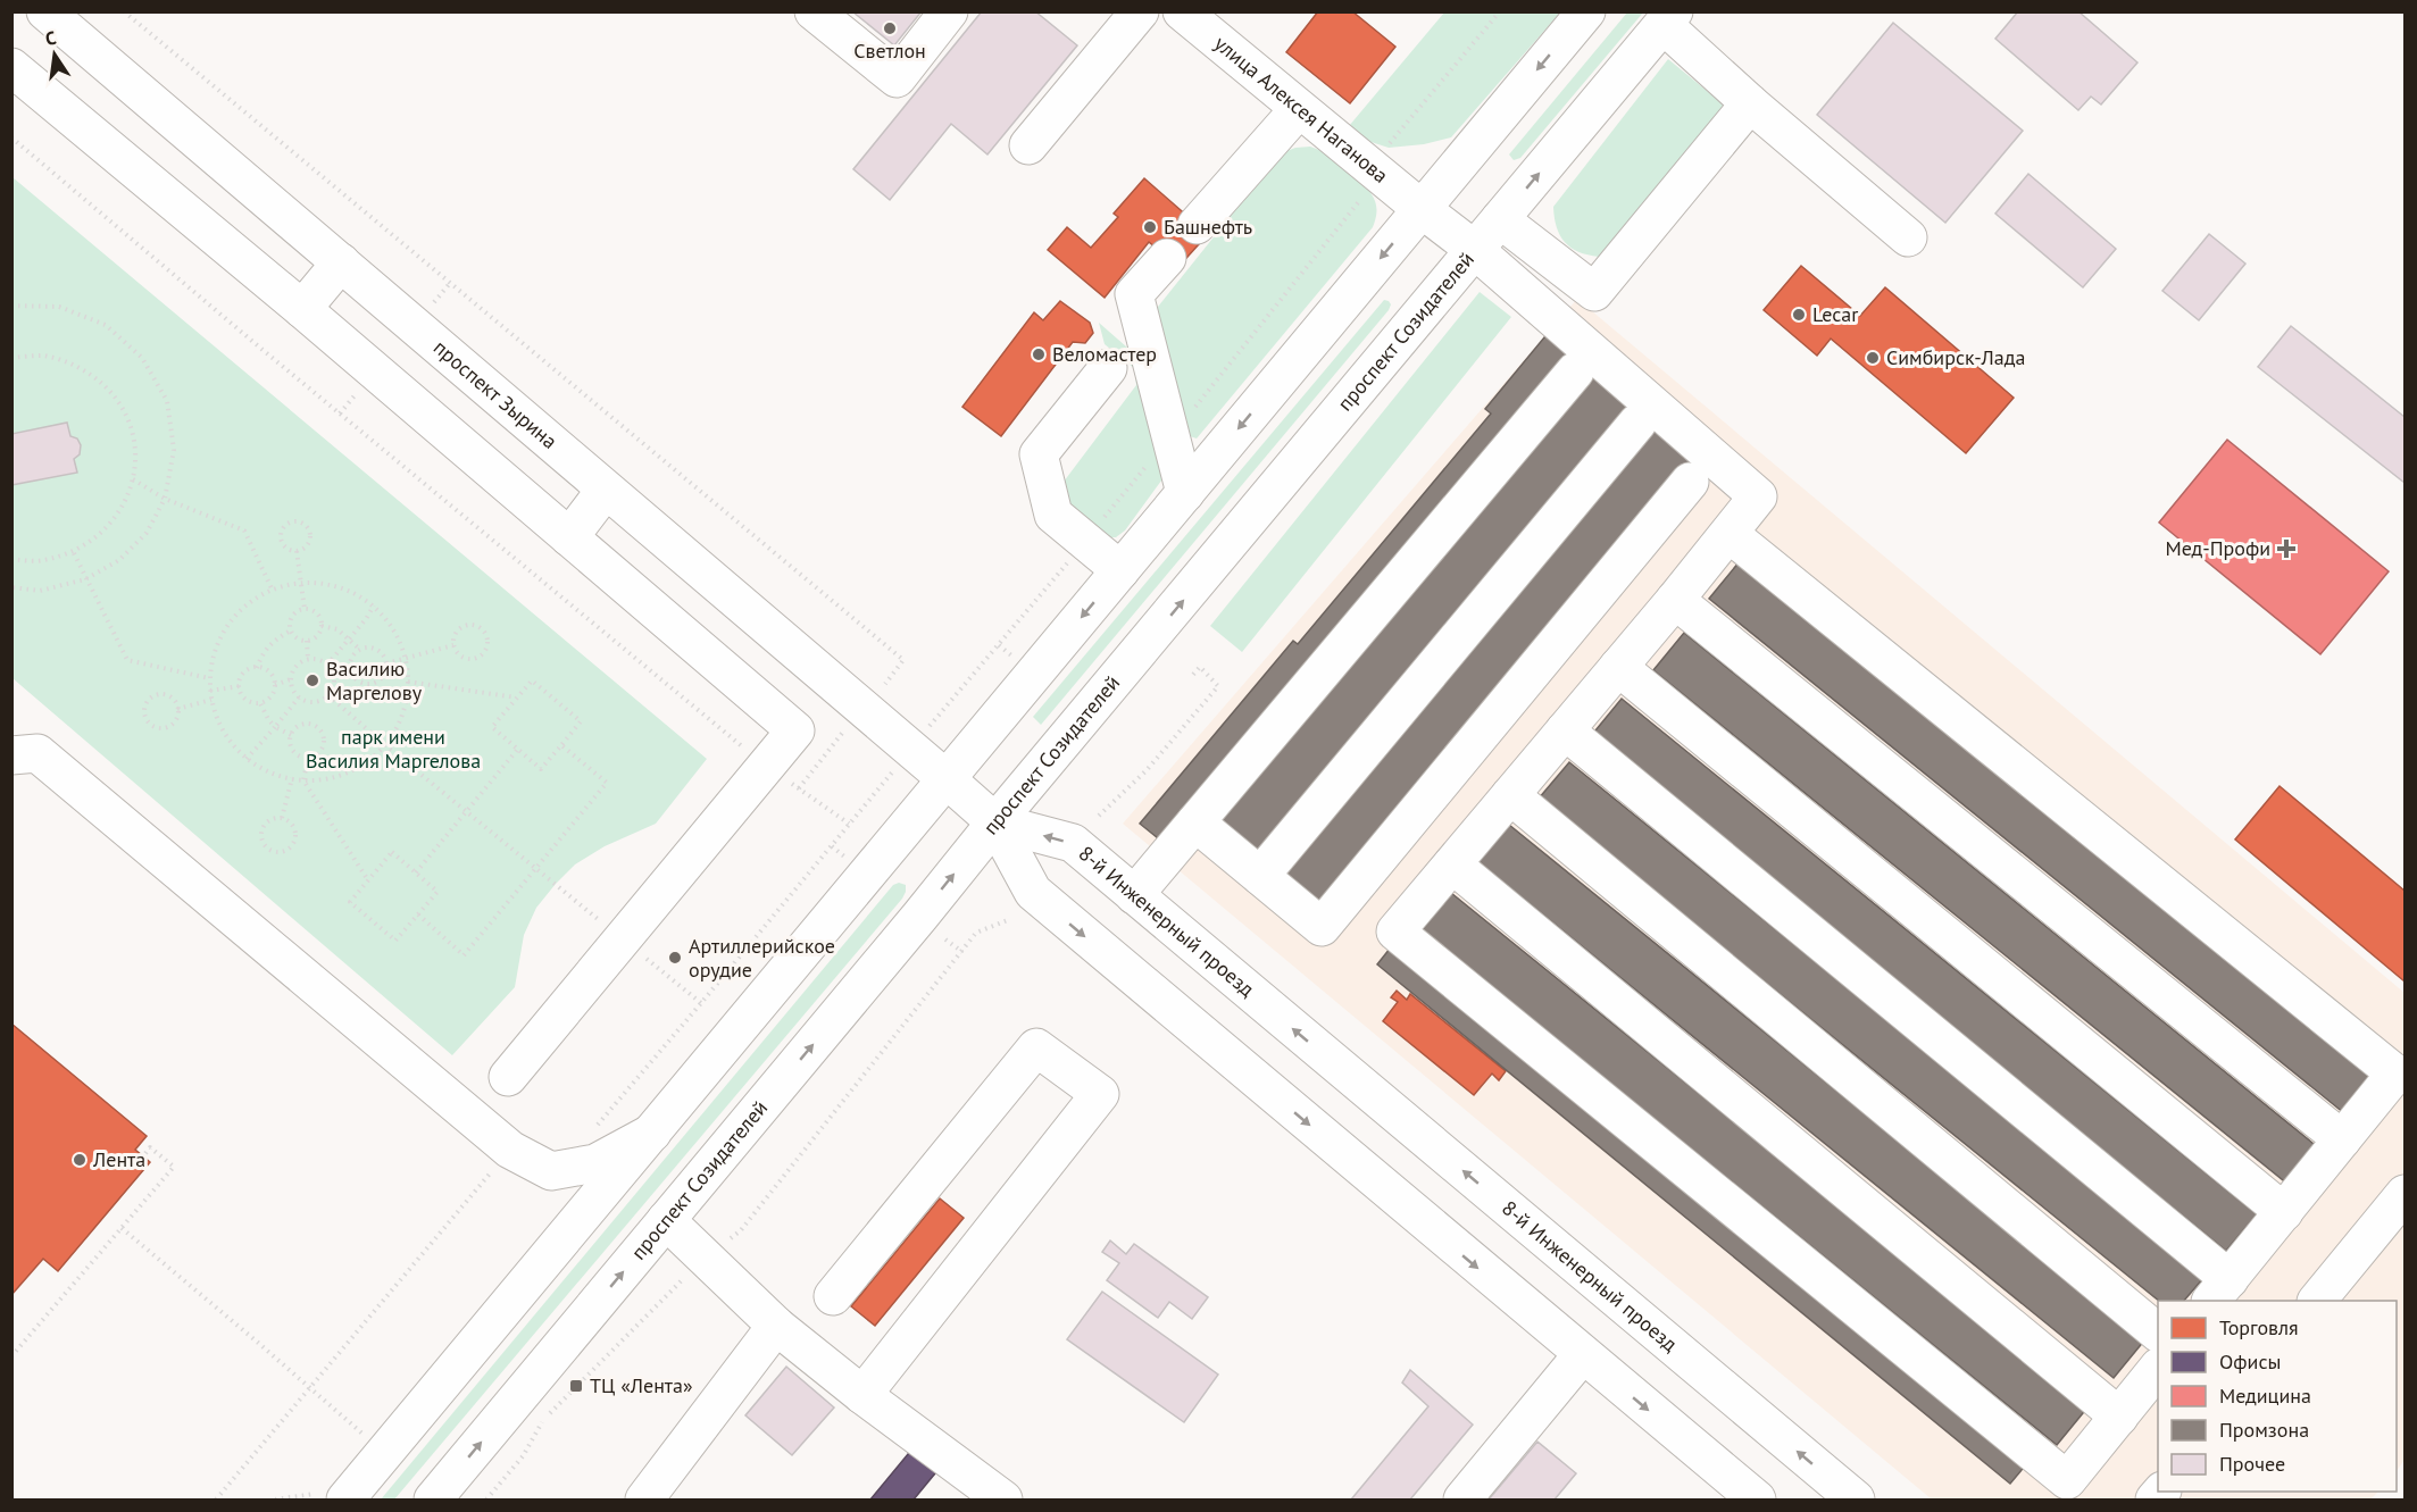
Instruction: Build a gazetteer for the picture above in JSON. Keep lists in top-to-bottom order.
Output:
{
  "streets": {
    "main road": [
      "улица Алексея Наганова",
      "проспект Созидателей",
      "проспект Зырина",
      "8-й Инженерный проезд"
    ]
  },
  "crossings": [
    ["улица Алексея Наганова", "проспект Созидателей"],
    ["проспект Созидателей", "проспект Зырина"],
    ["проспект Созидателей", "8-й Инженерный проезд"],
    ["проспект Зырина", "8-й Инженерный проезд"]
  ],
  "parks": ["парк имени Василия Маргелова"],
  "places": {
    "other": [
      "Светлон",
      "Башнефть",
      "Lecar",
      "Веломастер",
      "Симбирск-Лада",
      "Василию Маргелову",
      "Артиллерийское орудие",
      "Лента"
    ],
    "health": ["Мед-Профи"],
    "transit": ["ТЦ «Лента»"]
  },
  "legend": [
    "Торговля",
    "Офисы",
    "Медицина",
    "Промзона",
    "Прочее"
  ],
  "north": "top"
}
